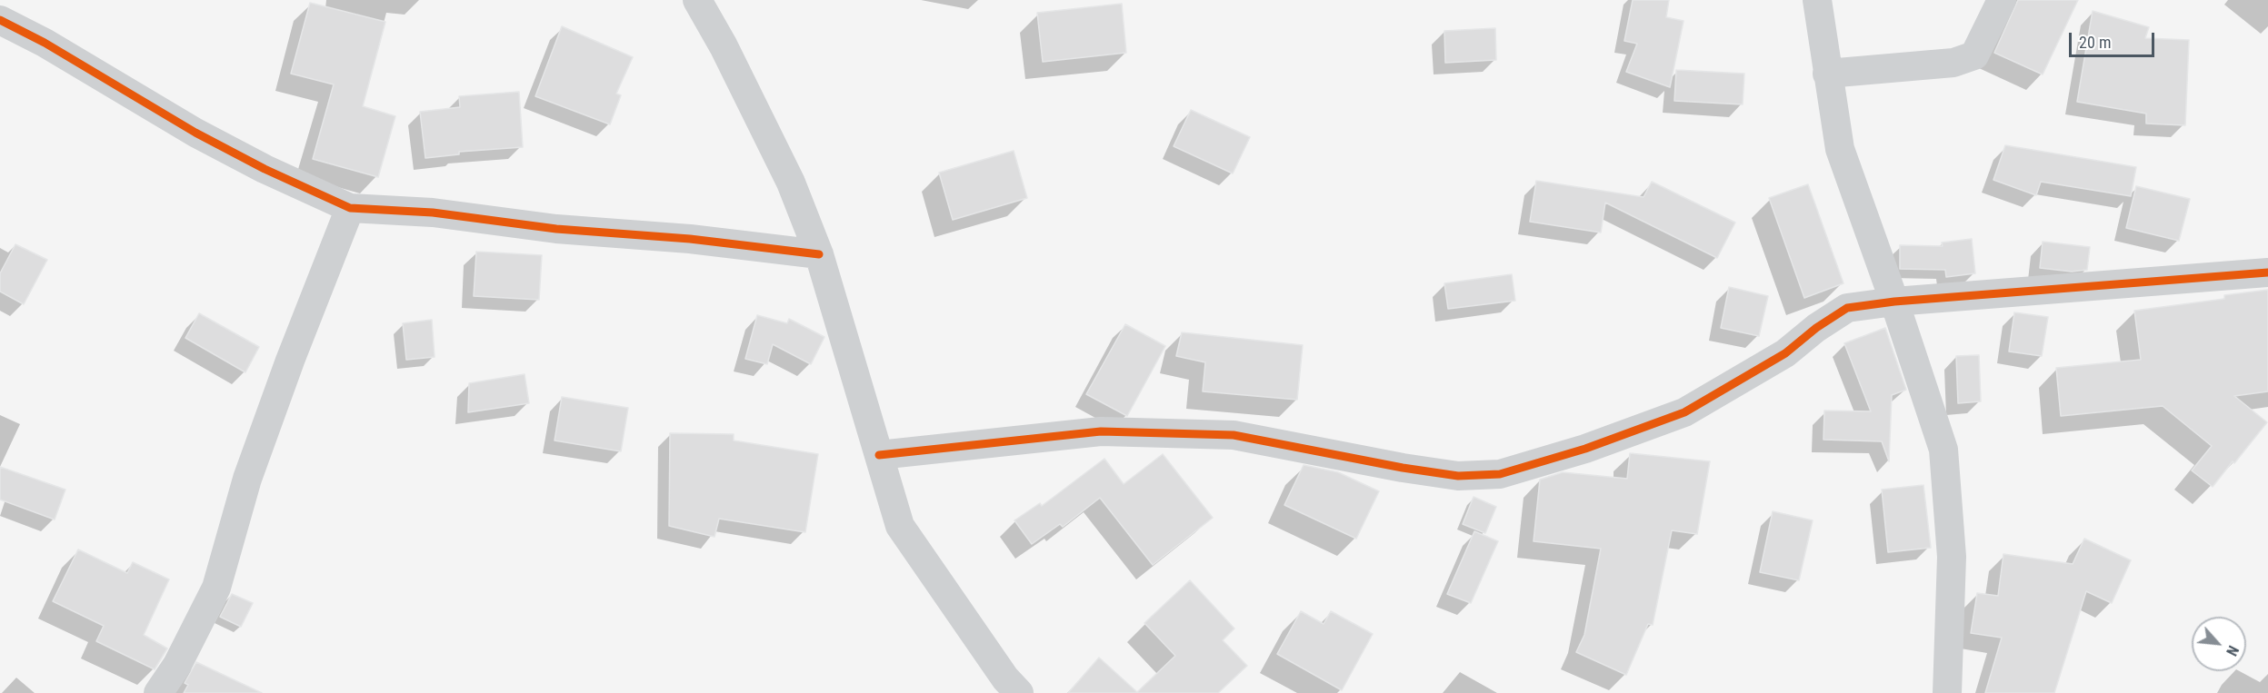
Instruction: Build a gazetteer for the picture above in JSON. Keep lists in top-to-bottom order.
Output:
{
  "scale_bar": "20 m",
  "north": "bottom right"
}
